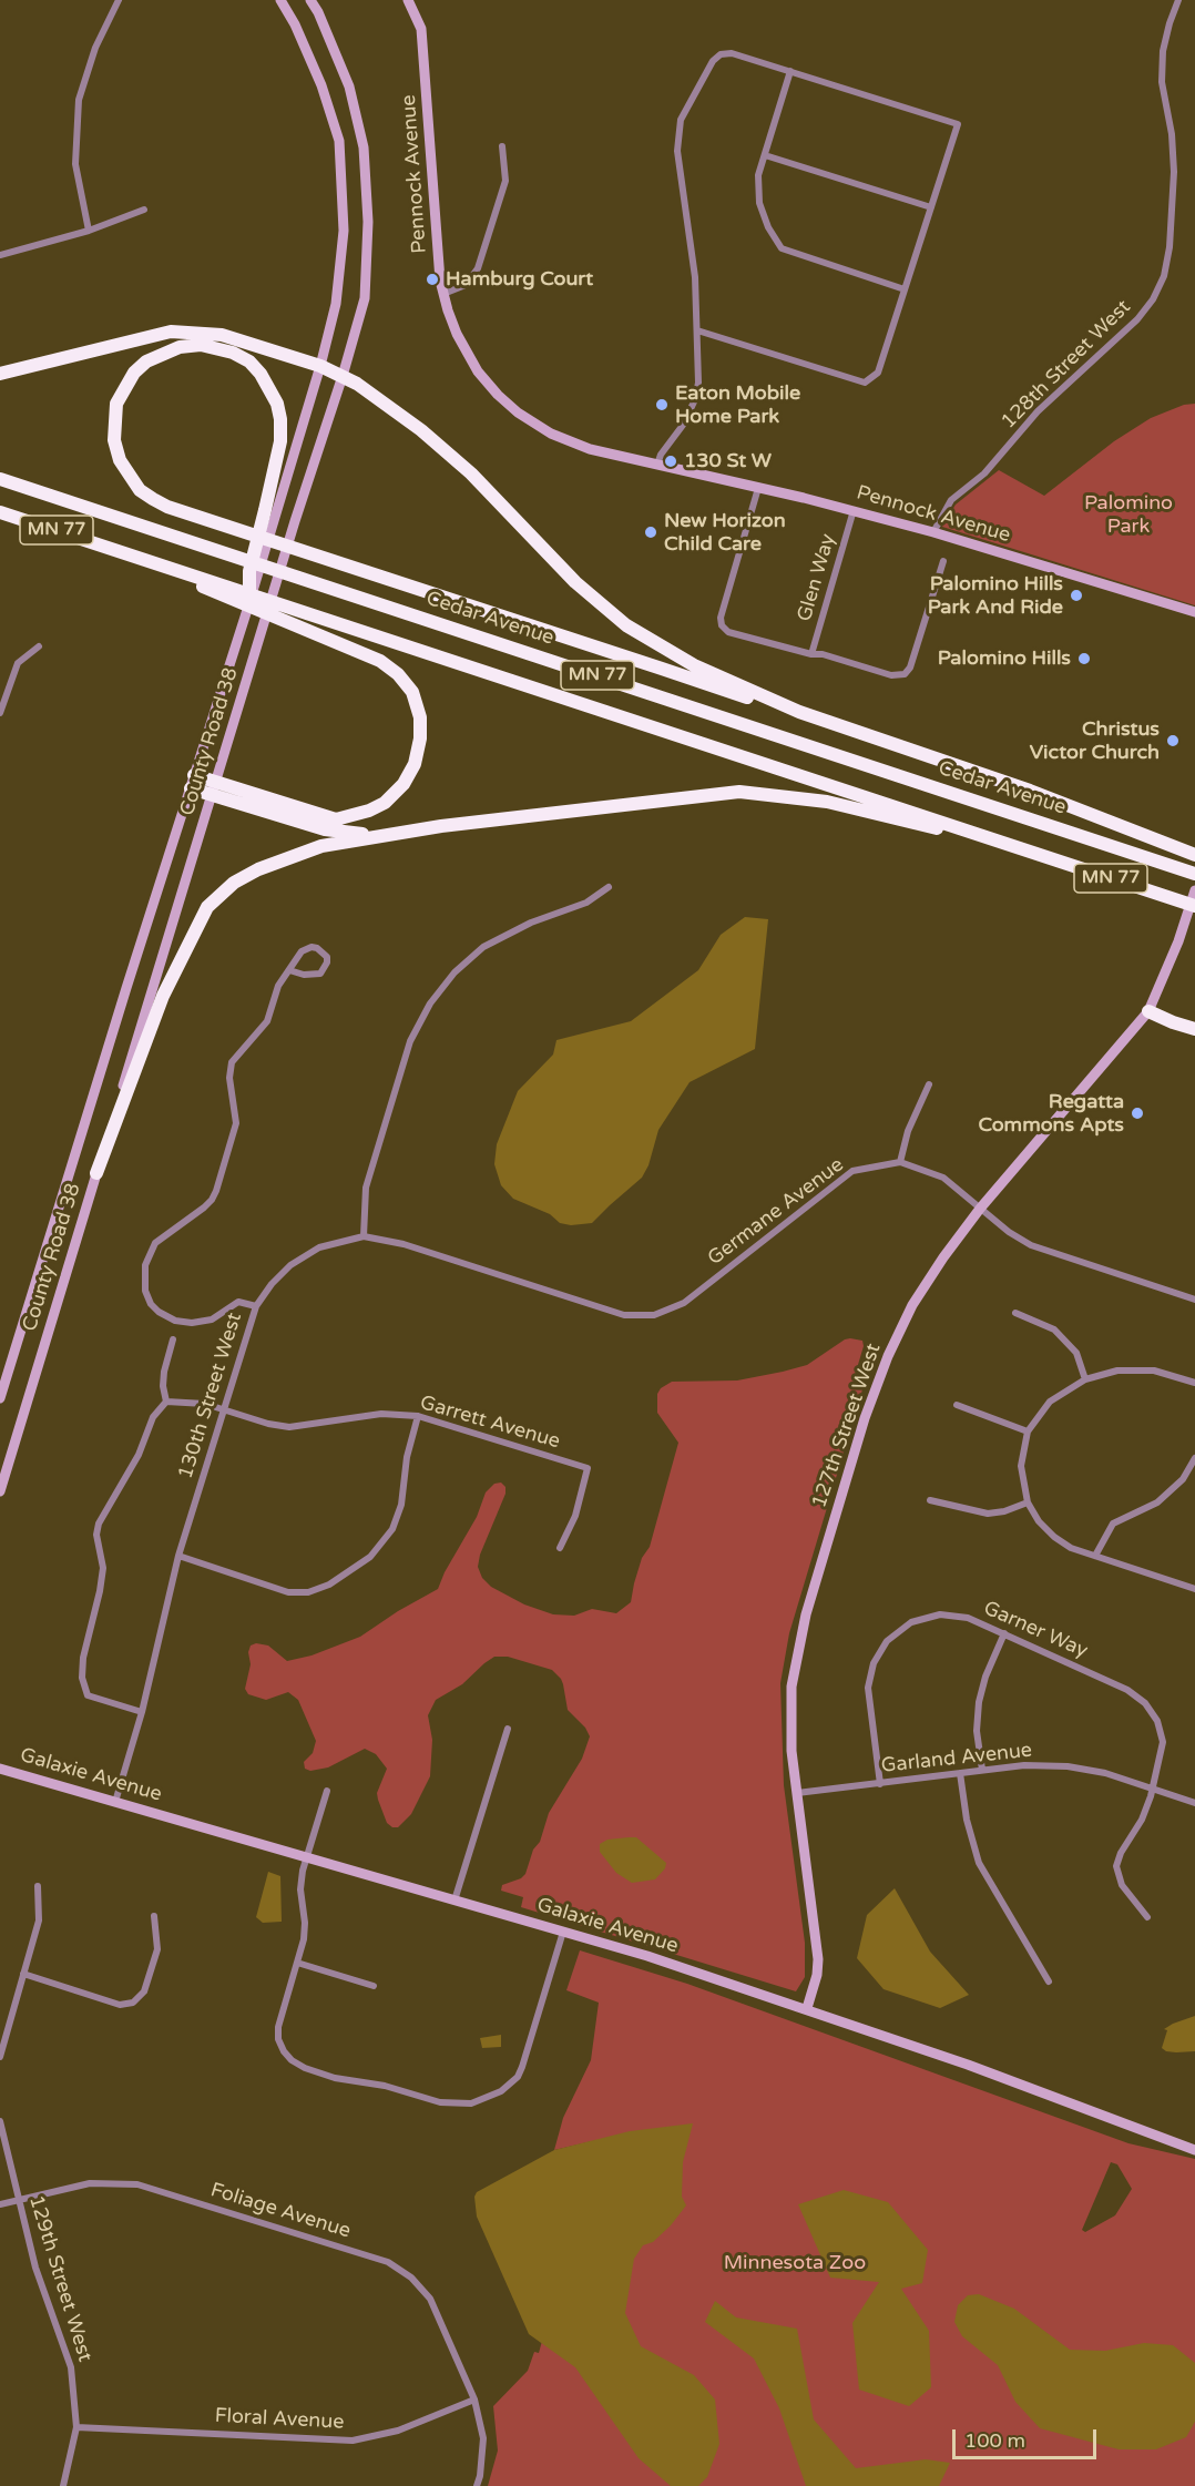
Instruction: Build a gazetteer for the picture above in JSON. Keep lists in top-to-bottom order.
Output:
{
  "streets": {
    "highway": ["MN 77", "Cedar Avenue"],
    "street": [
      "Pennock Avenue",
      "128th Street West",
      "Glen Way",
      "County Road 38",
      "Germane Avenue",
      "130th Street West",
      "Garrett Avenue",
      "127th Street West",
      "Garner Way",
      "Garland Avenue",
      "Galaxie Avenue",
      "Foliage Avenue",
      "129th Street West",
      "Floral Avenue"
    ]
  },
  "crossings": [
    ["Pennock Avenue", "128th Street West"],
    ["Pennock Avenue", "Glen Way"],
    ["Germane Avenue", "130th Street West"],
    ["130th Street West", "Garrett Avenue"],
    ["130th Street West", "Galaxie Avenue"],
    ["127th Street West", "Garland Avenue"],
    ["127th Street West", "Galaxie Avenue"],
    ["Garner Way", "Garland Avenue"],
    ["Foliage Avenue", "129th Street West"],
    ["Foliage Avenue", "Floral Avenue"],
    ["129th Street West", "Floral Avenue"]
  ],
  "parks": ["Palomino Park", "Minnesota Zoo"],
  "places": [
    "Hamburg Court",
    "Eaton Mobile Home Park",
    "130 St W",
    "New Horizon Child Care",
    "Palomino Hills Park And Ride",
    "Palomino Hills",
    "Christus Victor Church",
    "Regatta Commons Apts"
  ],
  "scale_bar": "100 m"
}
